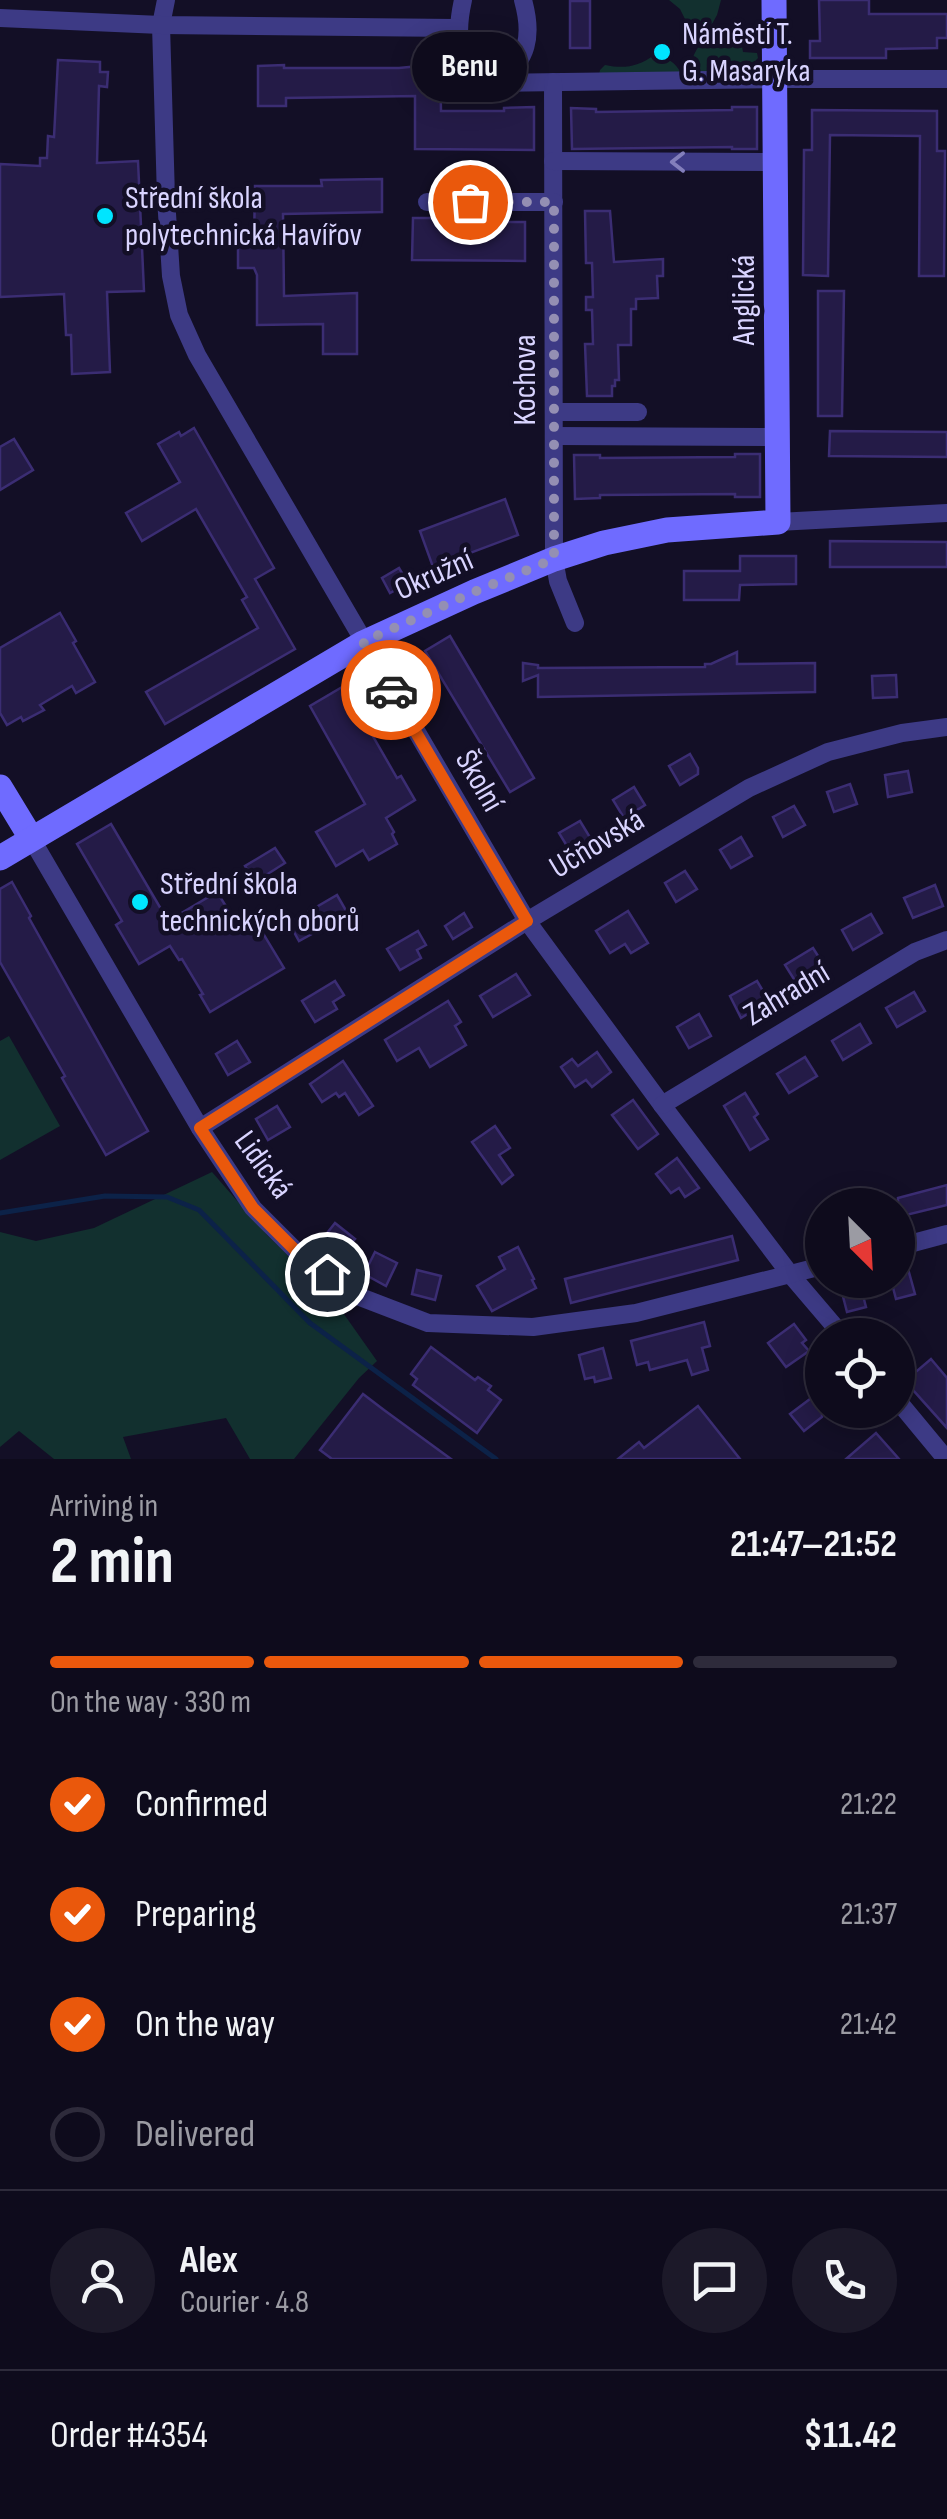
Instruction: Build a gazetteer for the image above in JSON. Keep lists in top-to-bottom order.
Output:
{
  "streets": {
    "street": [
      "Anglická",
      "Kochova",
      "Okružní",
      "Školní",
      "Učňovská",
      "Zahradní",
      "Lidická"
    ]
  },
  "crossings": [
    ["Anglická", "Okružní"],
    ["Kochova", "Okružní"],
    ["Okružní", "Školní"],
    ["Okružní", "Lidická"],
    ["Školní", "Učňovská"],
    ["Školní", "Zahradní"],
    ["Školní", "Lidická"],
    ["Učňovská", "Lidická"]
  ],
  "places": [
    "Náměstí T. G. Masaryka",
    "Benu",
    "Střední škola polytechnická Havířov",
    "Střední škola technických oborů"
  ],
  "north": "bottom right",
  "page": {
    "bubble": "Benu",
    "heading": ["2 min", "Arriving in", "21:47–21:52"],
    "panel": [
      "Alex",
      "Courier · 4.8",
      "Order #4354",
      "$11.42"
    ],
    "bar": "On the way · 330 m",
    "list": [
      ["Confirmed", "21:22"],
      ["Preparing", "21:37"],
      ["On the way", "21:42"],
      "Delivered"
    ]
  }
}
